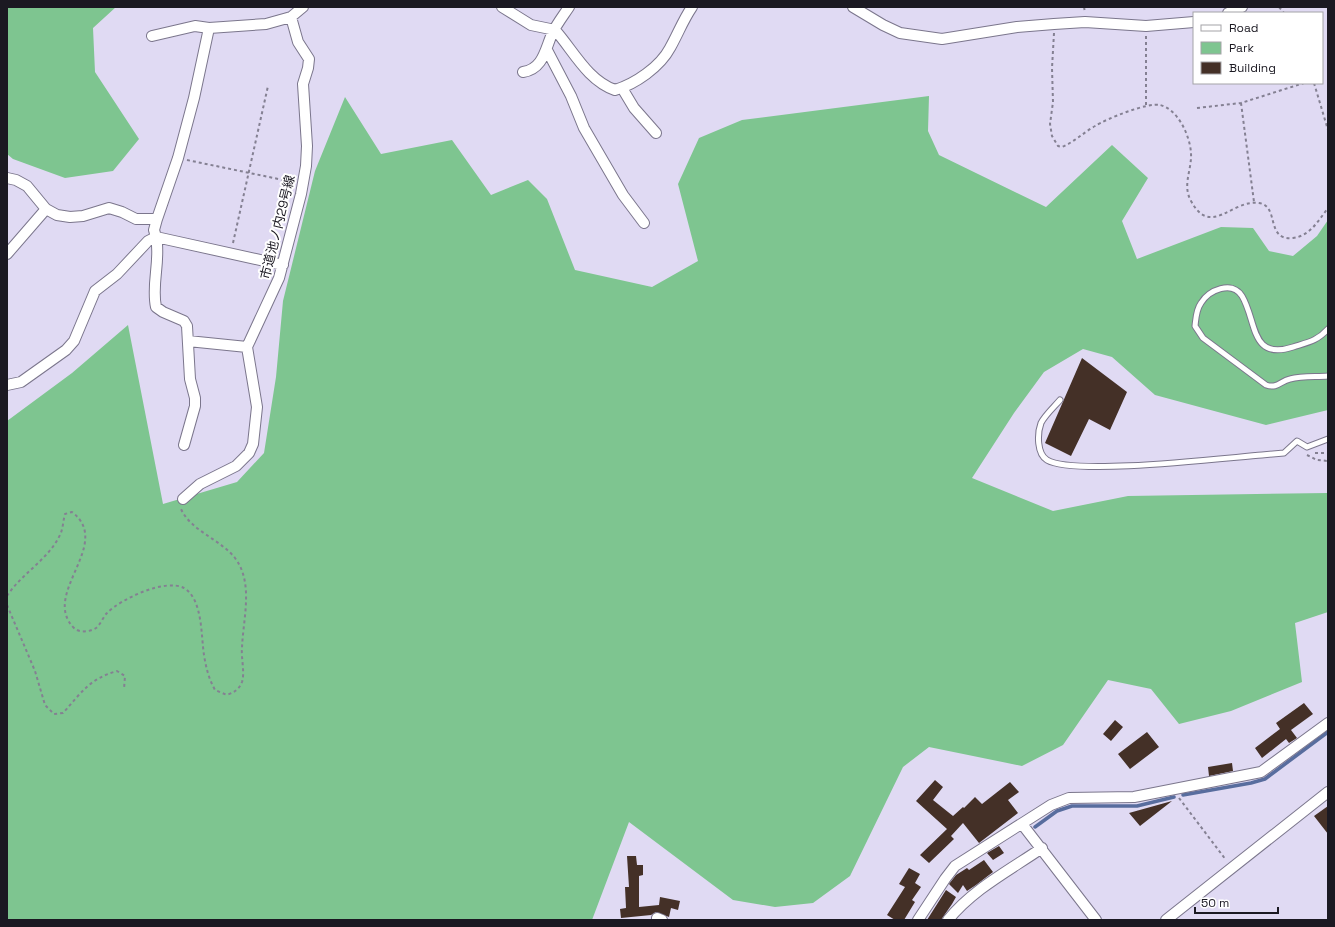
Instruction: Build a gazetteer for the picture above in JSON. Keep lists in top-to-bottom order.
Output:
{
  "streets": {
    "street": ["市道池ノ内29号線"]
  },
  "legend": ["Road", "Park", "Building"],
  "scale_bar": "50 m"
}
